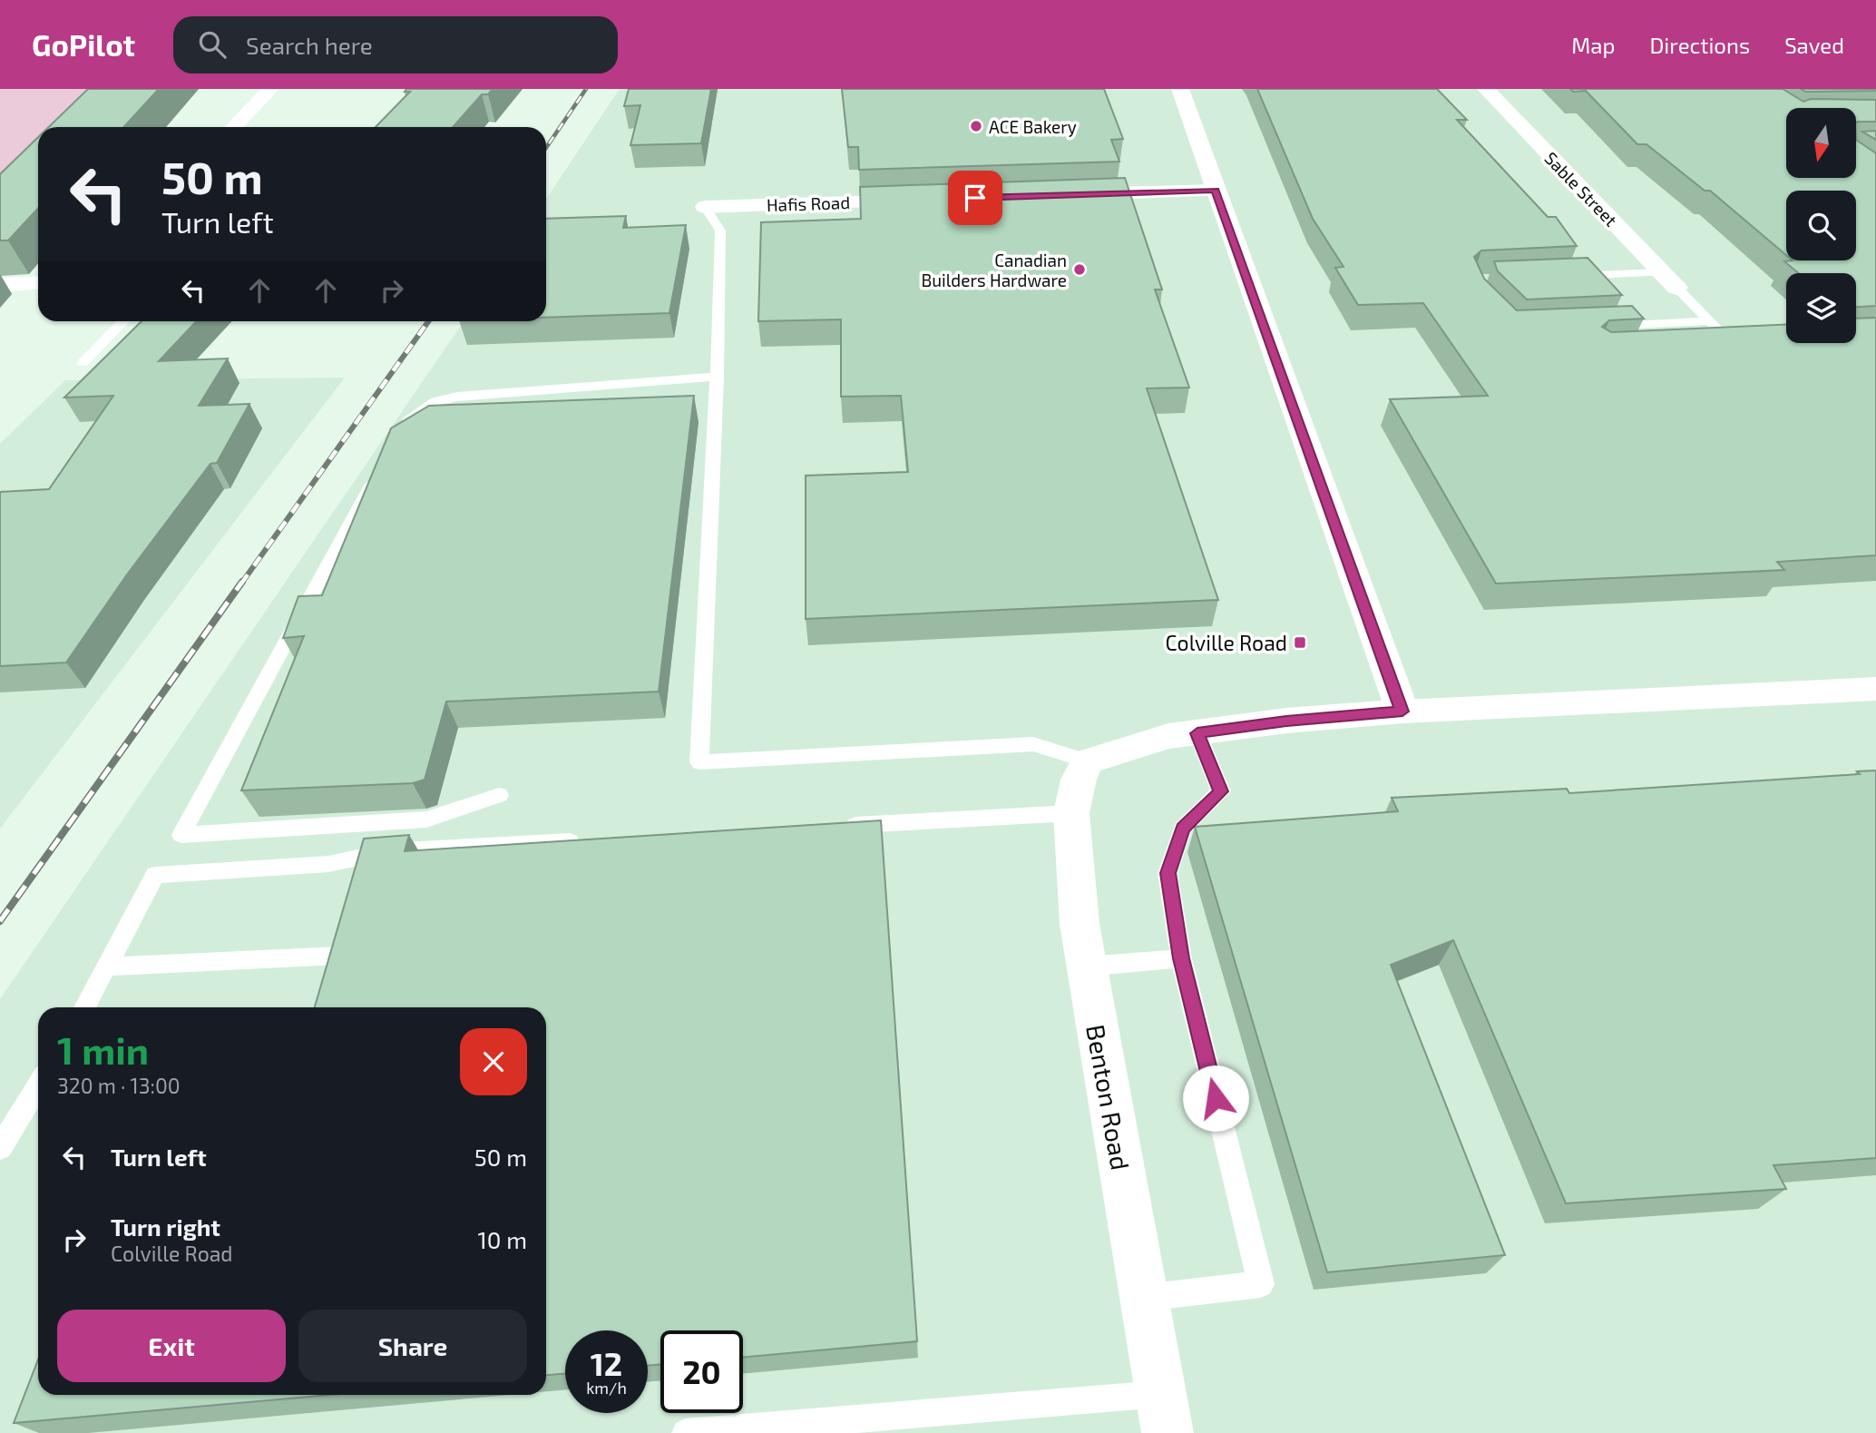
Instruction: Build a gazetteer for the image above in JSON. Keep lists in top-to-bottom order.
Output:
{
  "streets": {
    "street": ["Sable Street", "Hafis Road", "Benton Road"]
  },
  "places": {
    "other": ["ACE Bakery", "Canadian Builders Hardware"],
    "transit": ["Colville Road"]
  },
  "north": "bottom",
  "page": {
    "header": "GoPilot",
    "search": "Search here",
    "nav": ["Map", "Directions", "Saved"],
    "turn": ["50 m", "Turn left"],
    "heading": ["1 min", "320 m · 13:00"],
    "list": [
      {
        "name": "Turn left",
        "value": "50 m"
      },
      {
        "name": "Turn right",
        "note": "Colville Road",
        "value": "10 m"
      }
    ],
    "buttons": ["Exit", "Share"],
    "speed": "12 km/h",
    "limit": "20"
  }
}
